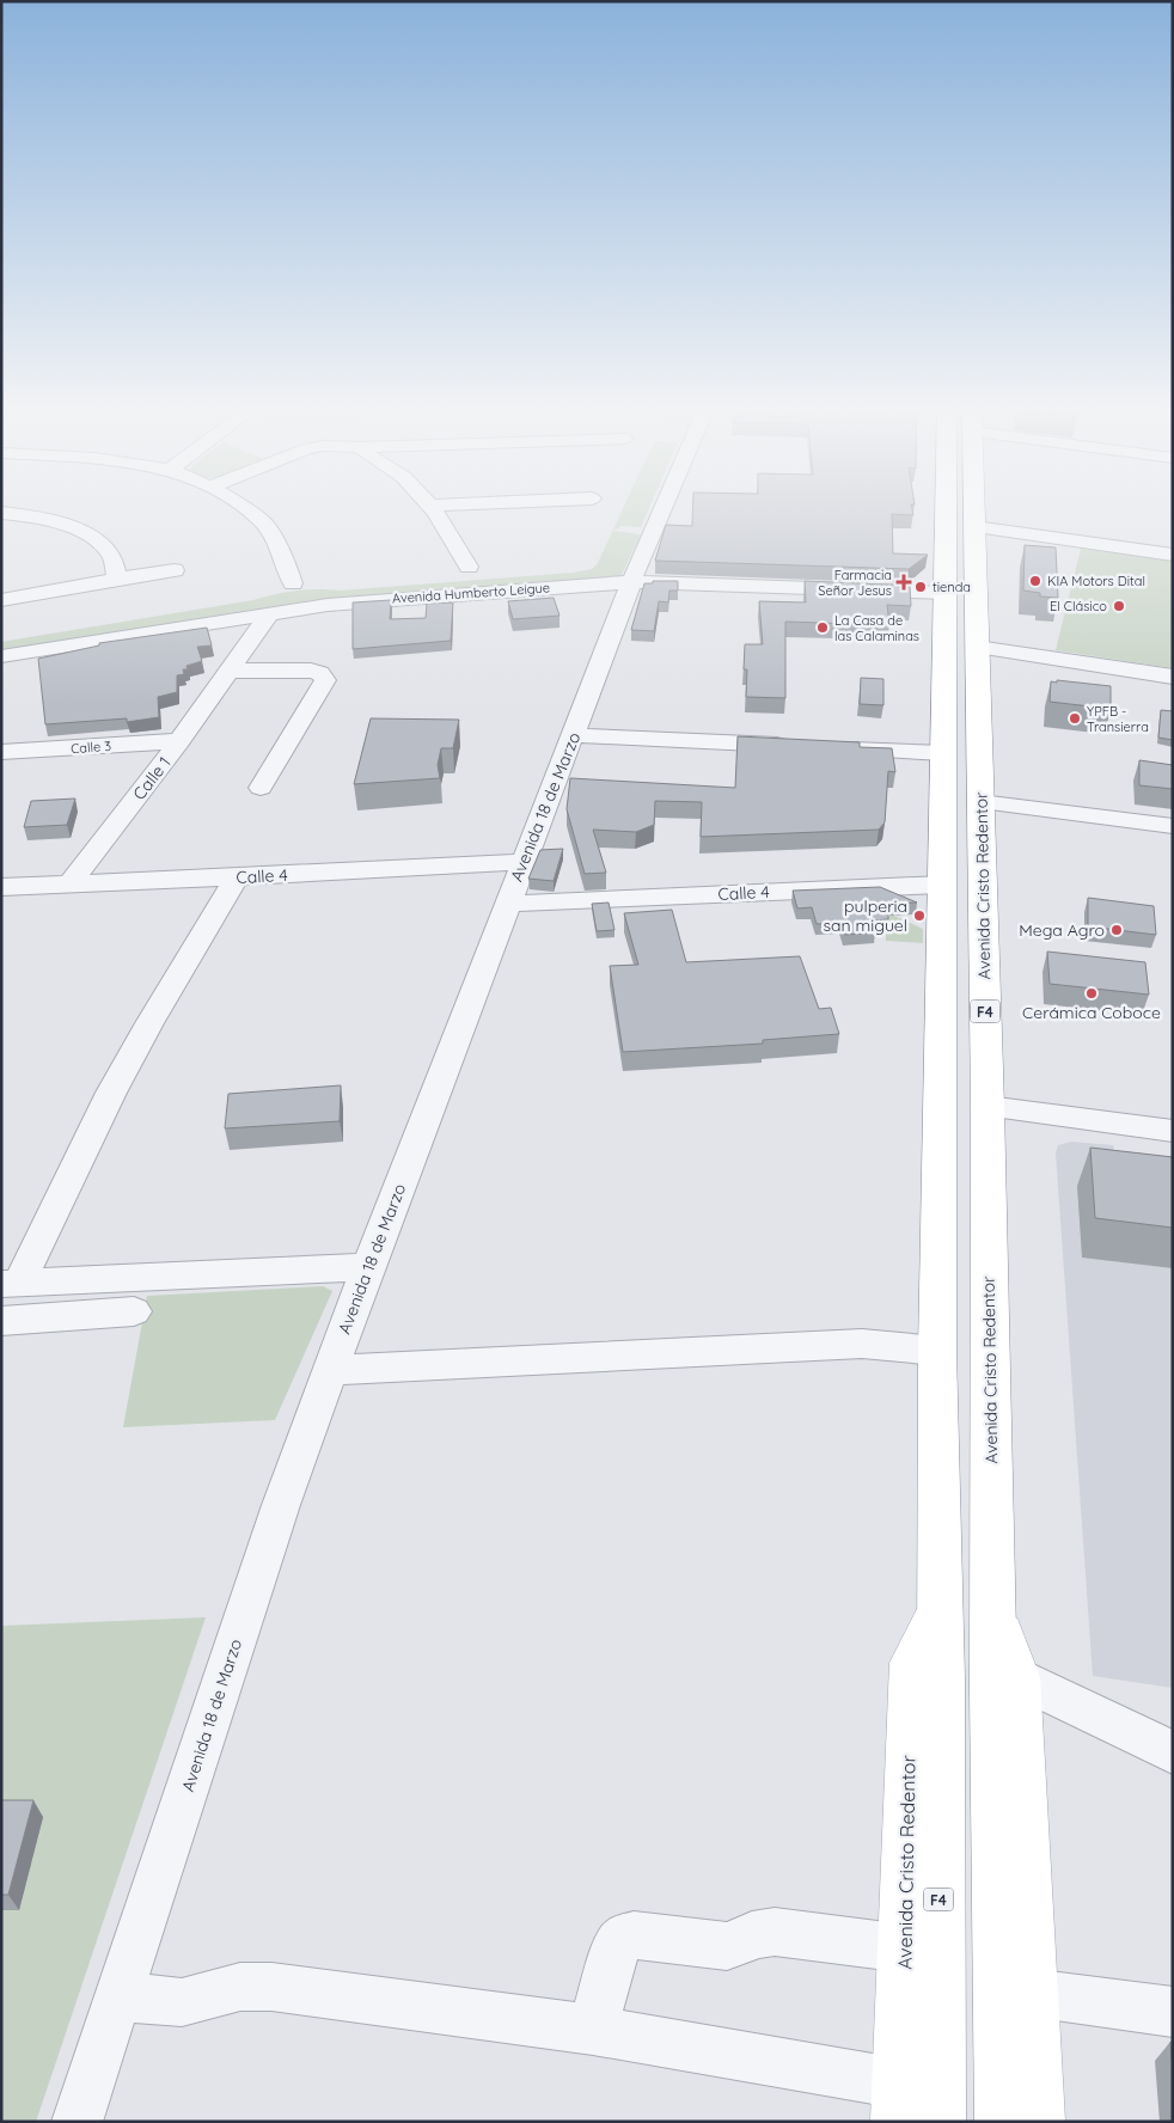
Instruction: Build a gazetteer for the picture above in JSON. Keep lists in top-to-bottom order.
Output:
{
  "streets": {
    "main road": ["Avenida Cristo Redentor", "F4"],
    "street": [
      "Avenida Humberto Leigue",
      "Calle 3",
      "Calle 1",
      "Avenida 18 de Marzo",
      "Calle 4"
    ]
  },
  "crossings": [
    ["Avenida Humberto Leigue", "Calle 1"],
    ["Avenida Humberto Leigue", "Avenida 18 de Marzo"],
    ["Avenida Humberto Leigue", "Avenida Cristo Redentor"],
    ["Calle 3", "Calle 1"],
    ["Calle 1", "Calle 4"],
    ["Avenida 18 de Marzo", "Calle 4"],
    ["Calle 4", "Avenida Cristo Redentor"]
  ],
  "places": {
    "other": [
      "KIA Motors Dital",
      "tienda",
      "El Clásico",
      "La Casa de las Calaminas",
      "YPFB - Transierra",
      "pulperia san miguel",
      "Mega Agro",
      "Cerámica Coboce"
    ],
    "health": ["Farmacia Señor Jesus"]
  }
}
